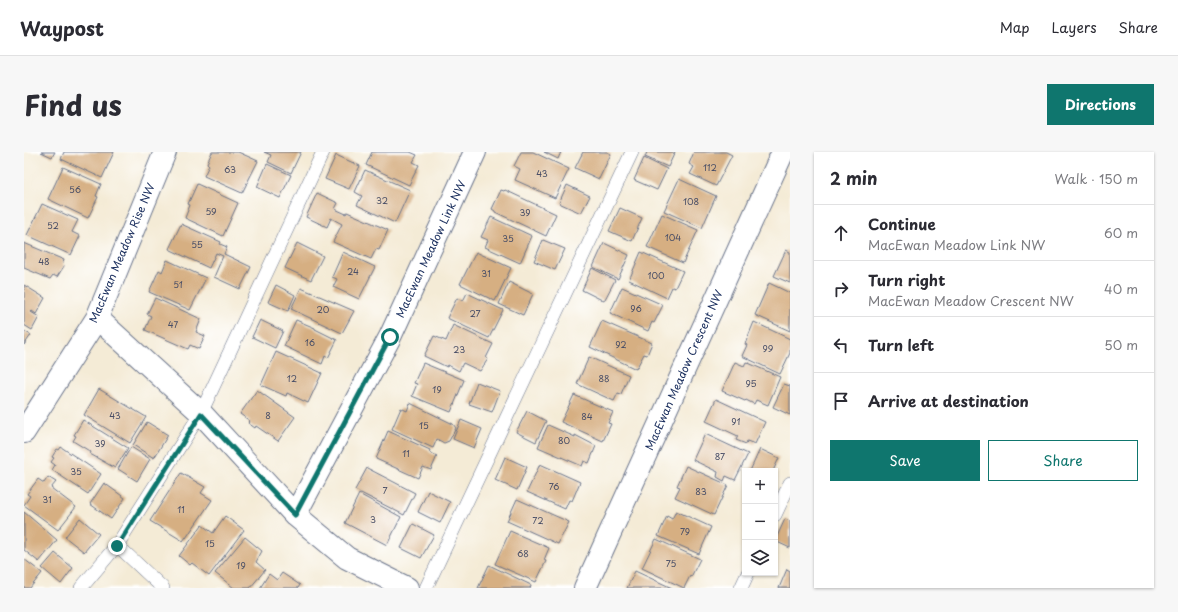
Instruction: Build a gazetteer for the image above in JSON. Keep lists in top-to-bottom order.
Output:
{
  "streets": {
    "street": ["MacEwan Meadow Link NW", "MacEwan Meadow Rise NW", "MacEwan Meadow Crescent NW"]
  },
  "house_numbers": [
    "112",
    "63",
    "43",
    "56",
    "32",
    "108",
    "59",
    "39",
    "52",
    "104",
    "35",
    "55",
    "48",
    "24",
    "31",
    "100",
    "51",
    "96",
    "20",
    "27",
    "47",
    "16",
    "92",
    "99",
    "23",
    "12",
    "88",
    "95",
    "19",
    "43",
    "8",
    "84",
    "91",
    "15",
    "80",
    "39",
    "11",
    "87",
    "35",
    "76",
    "7",
    "83",
    "31",
    "11",
    "3",
    "72",
    "79",
    "15",
    "68",
    "75",
    "19"
  ],
  "page": {
    "header": "Waypost",
    "nav": ["Map", "Layers", "Share"],
    "title": "Find us",
    "buttons": [
      "Directions",
      ["Save", "Share"]
    ],
    "heading": ["2 min", "Walk · 150 m"],
    "list": [
      ["Continue", "MacEwan Meadow Link NW", "60 m"],
      ["Turn right", "MacEwan Meadow Crescent NW", "40 m"],
      ["Turn left", "50 m"],
      "Arrive at destination"
    ],
    "map_buttons": ["+", "−"]
  }
}
